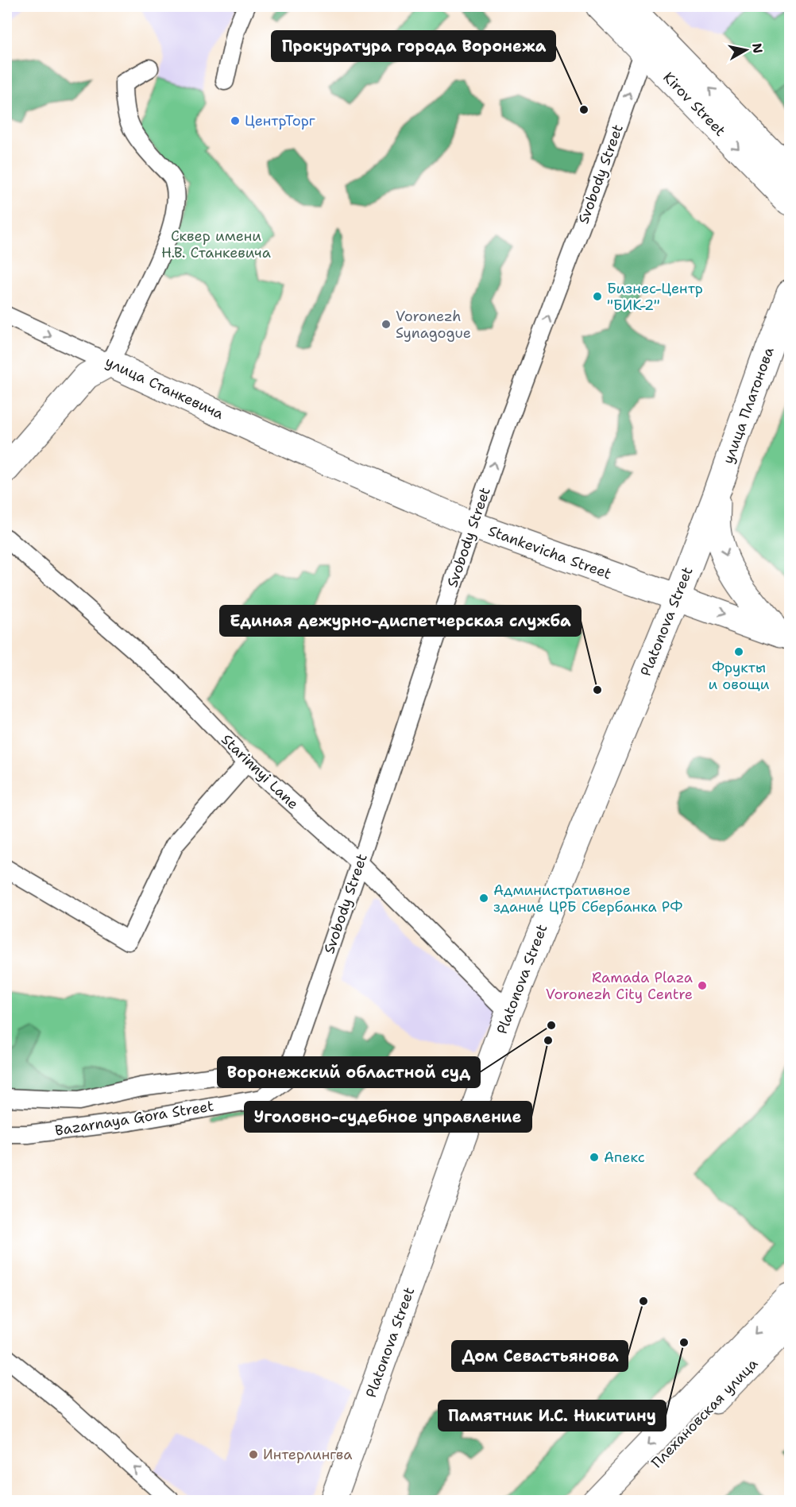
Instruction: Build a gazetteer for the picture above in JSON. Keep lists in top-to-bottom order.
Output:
{
  "streets": {
    "street": [
      "Kirov Street",
      "Svobody Street",
      "улица Станкевича",
      "улица Платонова",
      "Stankevicha Street",
      "Platonova Street",
      "Starinnyi Lane",
      "Bazarnaya Gora Street",
      "Плехановская улица"
    ]
  },
  "crossings": [
    ["Kirov Street", "Svobody Street"],
    ["Svobody Street", "улица Станкевича"],
    ["Svobody Street", "Stankevicha Street"],
    ["Svobody Street", "Starinnyi Lane"],
    ["Svobody Street", "Bazarnaya Gora Street"],
    ["улица Станкевича", "Stankevicha Street"],
    ["улица Платонова", "Platonova Street"],
    ["Stankevicha Street", "Platonova Street"],
    ["Platonova Street", "Starinnyi Lane"]
  ],
  "one_way": ["Svobody Street"],
  "parks": ["Сквер имени Н.В. Станкевича"],
  "places": [
    "Прокуратура города Воронежа",
    "ЦентрТорг",
    "Бизнес-Центр \"БИК-2\"",
    "Voronezh Synagogue",
    "Фрукты и овощи",
    "Единая дежурно-диспетчерская служба",
    "Административное здание ЦРБ Сбербанка РФ",
    "Ramada Plaza Voronezh City Centre",
    "Воронежский областной суд",
    "Уголовно-судебное управление",
    "Апекс",
    "Дом Севастьянова",
    "Памятник И.С. Никитину",
    "Интерлингва"
  ],
  "north": "right"
}
